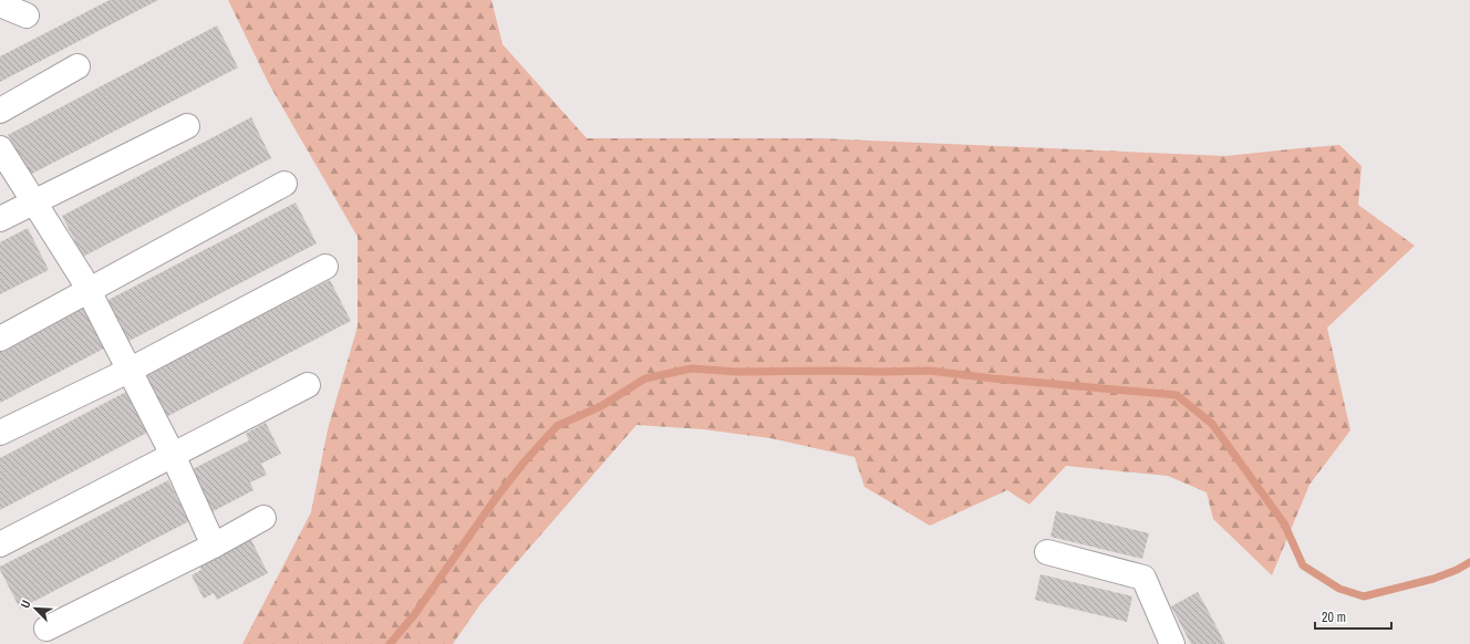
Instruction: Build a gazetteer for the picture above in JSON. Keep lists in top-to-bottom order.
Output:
{
  "scale_bar": "20 m",
  "north": "top left"
}
